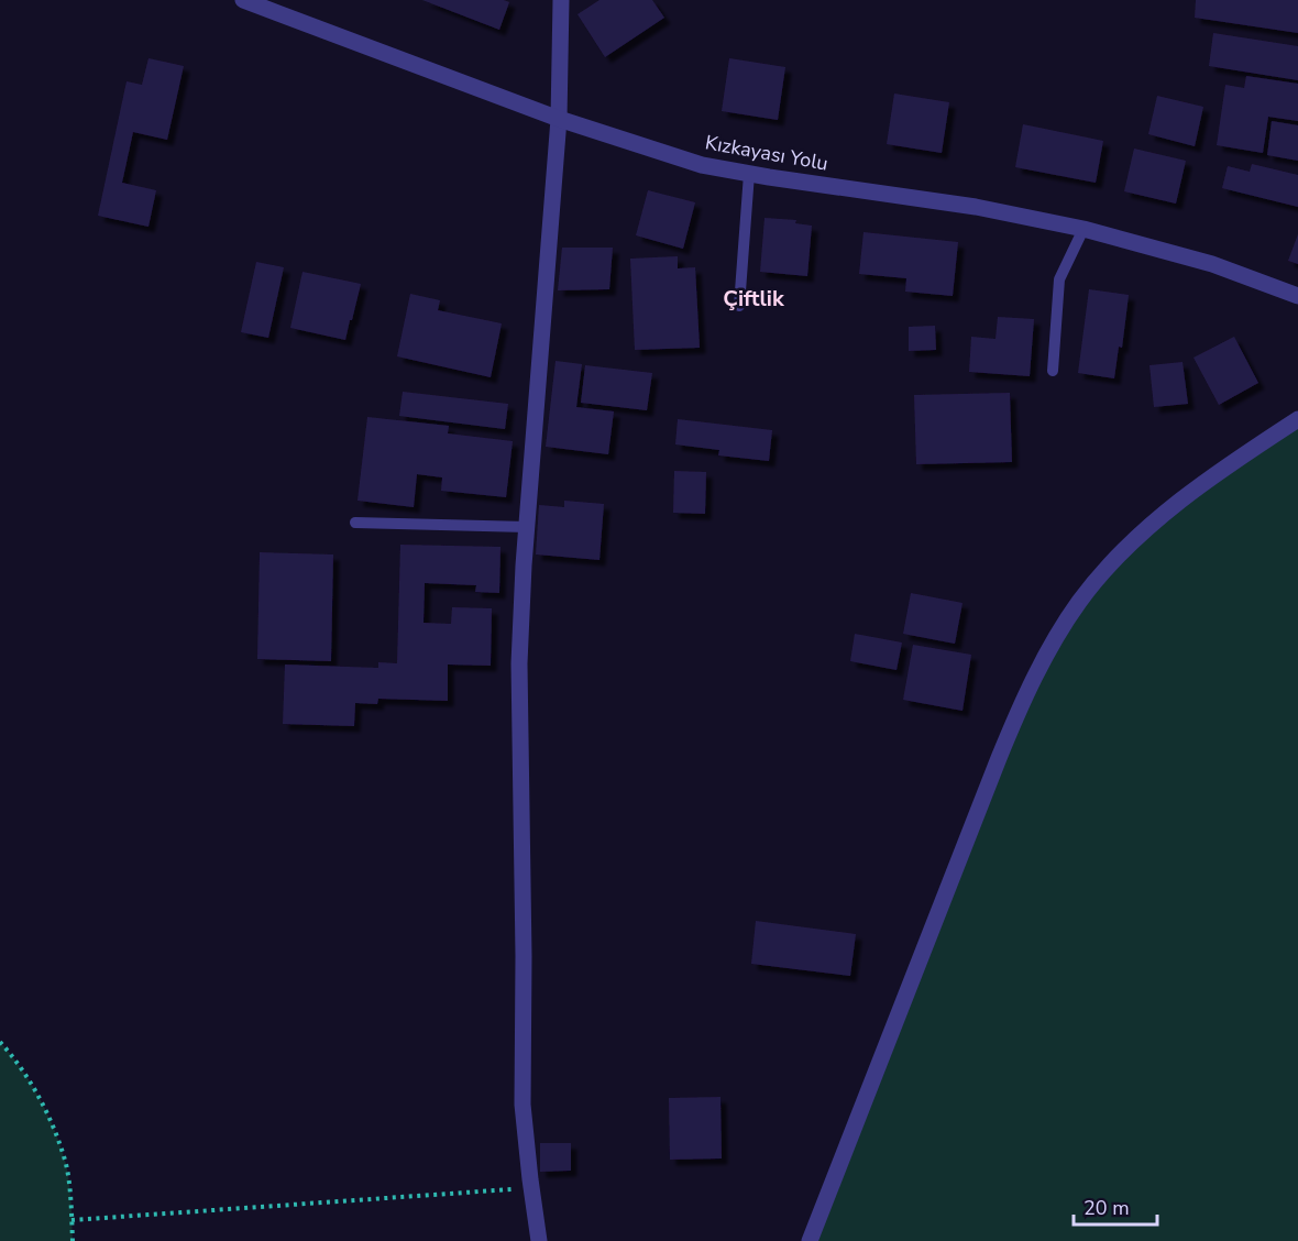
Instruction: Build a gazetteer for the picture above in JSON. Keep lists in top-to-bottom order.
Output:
{
  "streets": {
    "street": ["Kızkayası Yolu"]
  },
  "districts": ["Çiftlik"],
  "scale_bar": "20 m"
}
